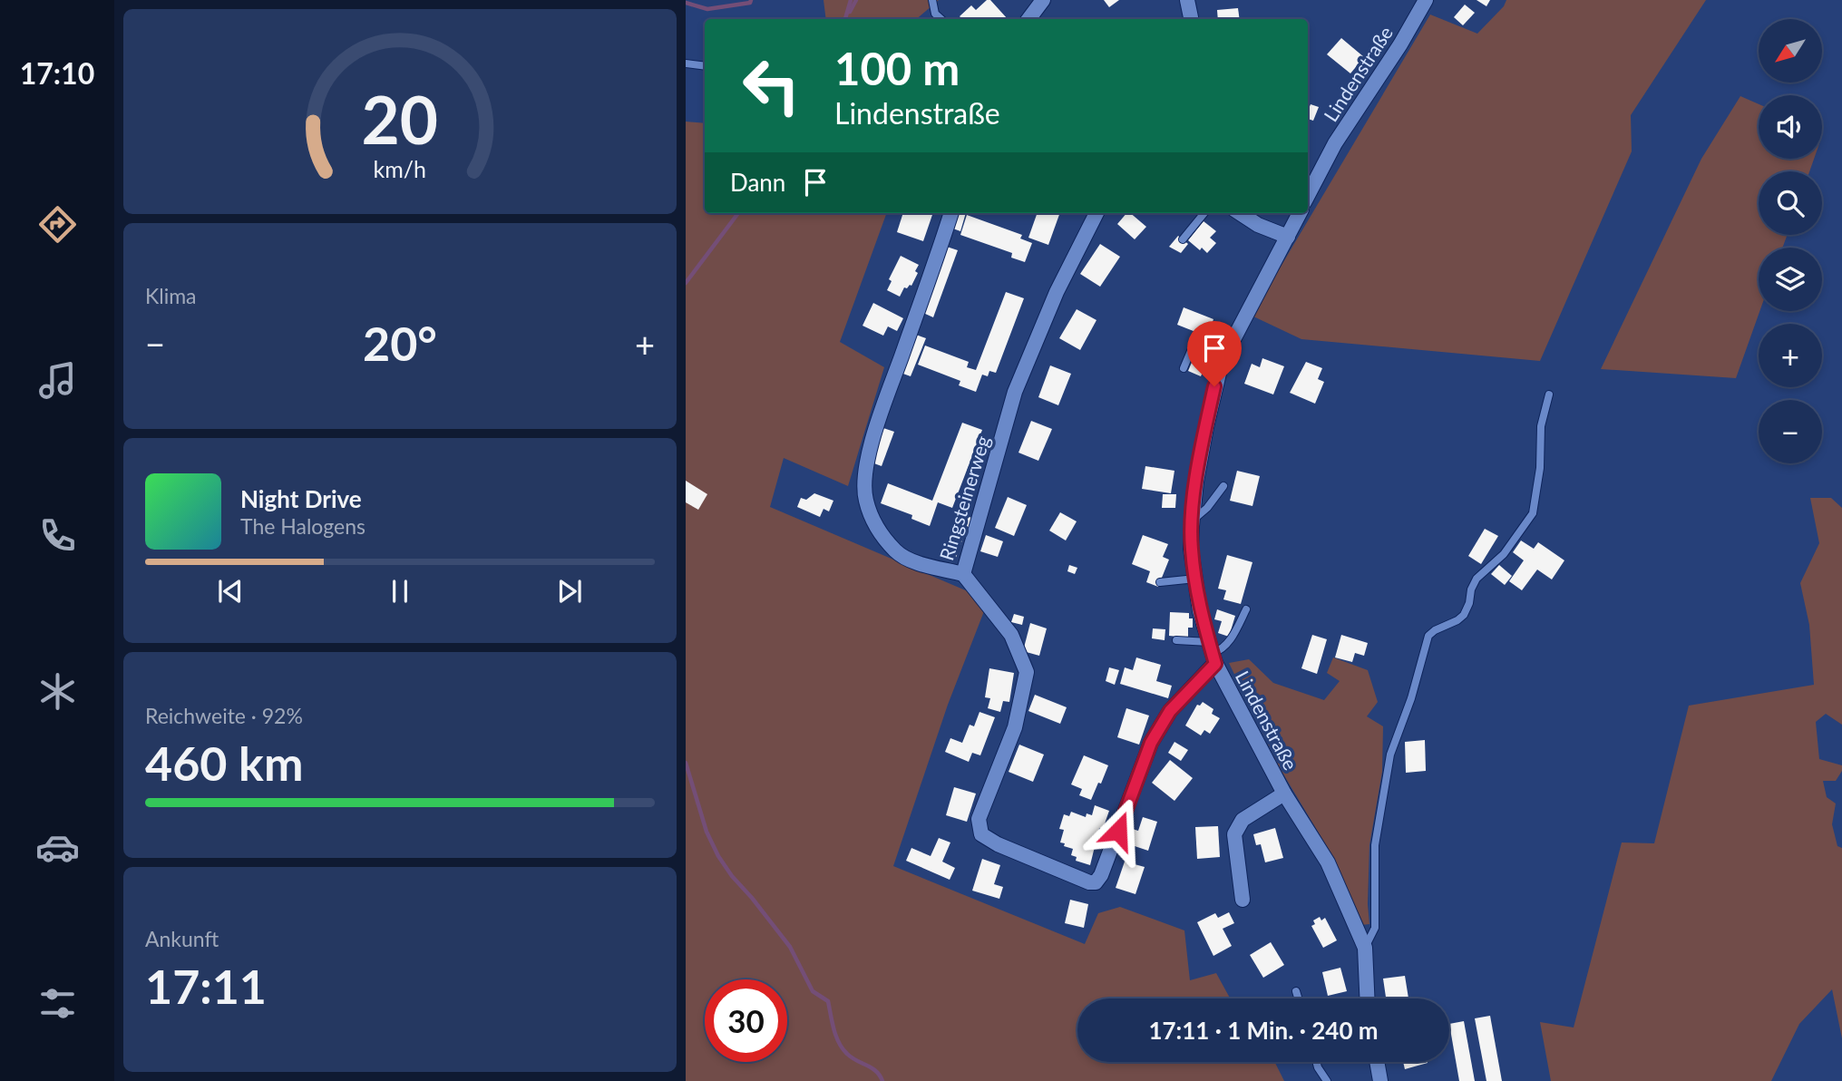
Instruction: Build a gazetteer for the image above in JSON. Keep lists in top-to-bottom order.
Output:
{
  "streets": {
    "street": ["Lindenstraße", "Ringsteinerweg"]
  },
  "north": "bottom left",
  "page": {
    "tabs": "17:10",
    "map_buttons": ["+", "−"],
    "turn": ["100 m", "Lindenstraße"],
    "then": "Dann",
    "tile": [
      "Klima",
      ["Reichweite · 92%", "460 km"],
      ["Ankunft", "17:11"]
    ],
    "heat": ["−", "20°", "+"],
    "song": ["Night Drive", "The Halogens"],
    "limit": "30",
    "trip": "17:11 · 1 Min. · 240 m",
    "gauge": ["20", "km/h"]
  }
}
